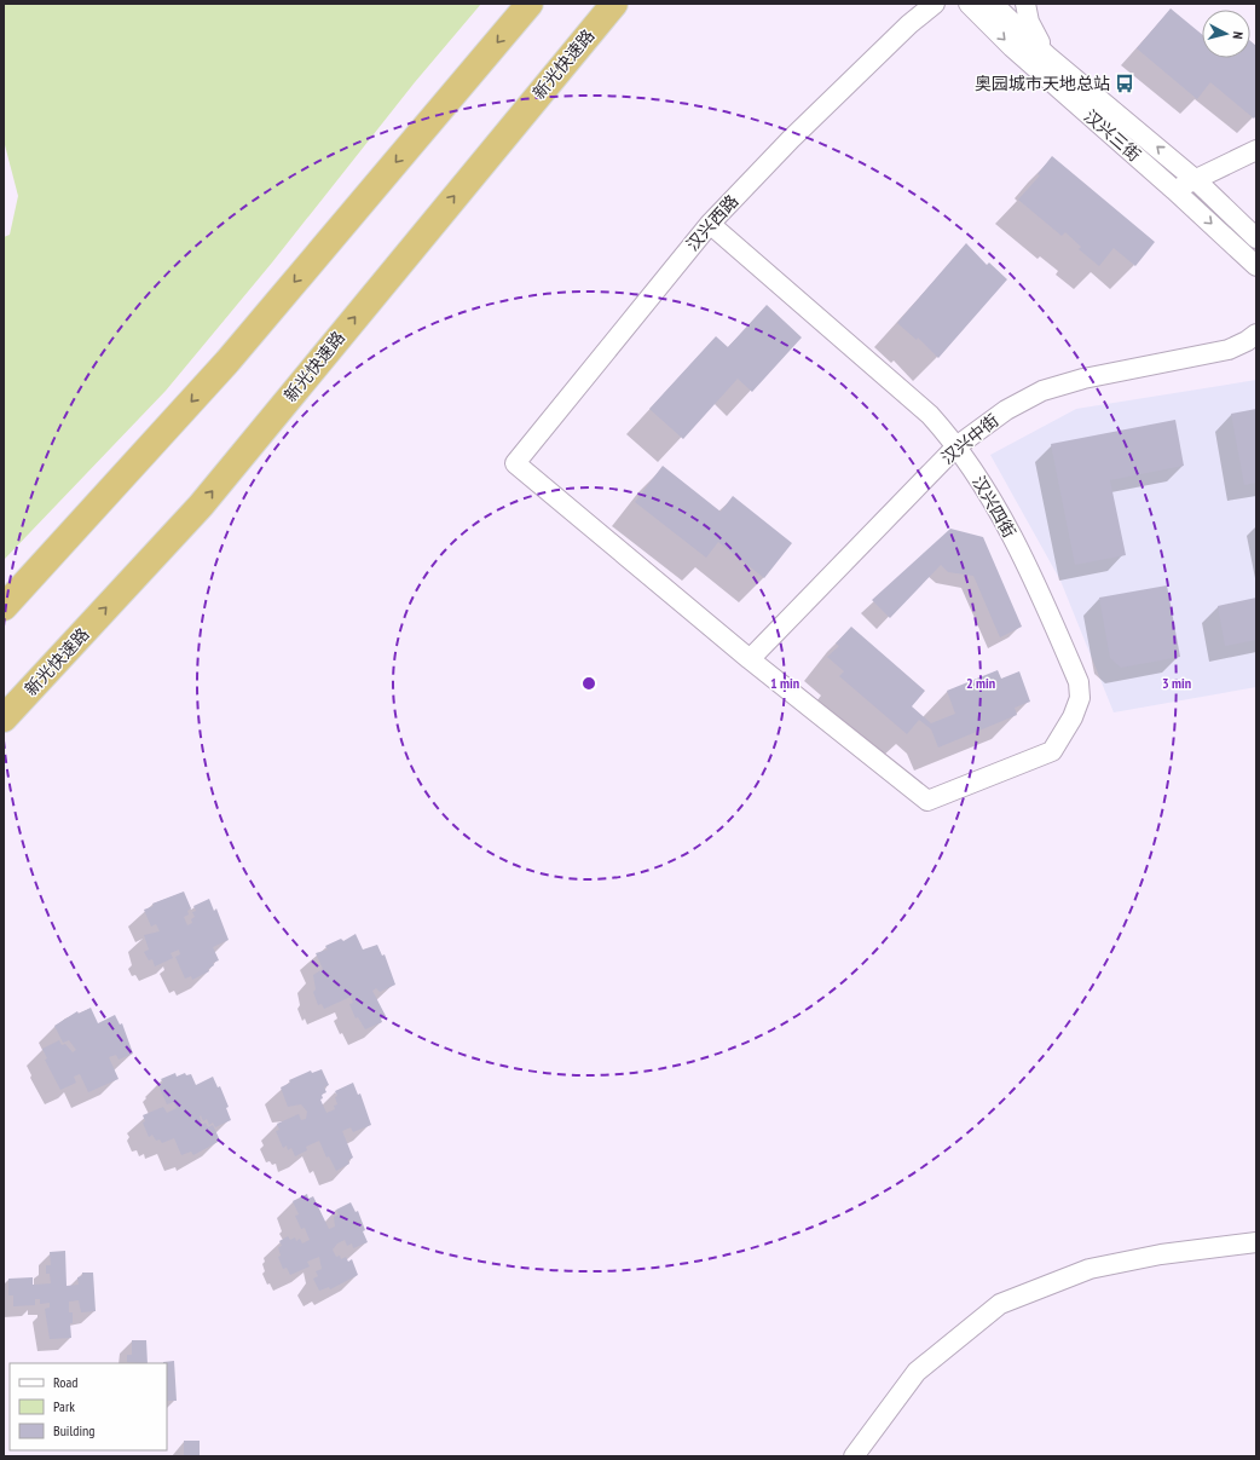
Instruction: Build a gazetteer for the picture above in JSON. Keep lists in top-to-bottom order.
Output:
{
  "streets": {
    "highway": ["新光快速路"],
    "street": [
      "汉兴三街",
      "汉兴西路",
      "汉兴中街",
      "汉兴四街"
    ]
  },
  "crossings": [
    ["汉兴西路", "汉兴中街"],
    ["汉兴西路", "汉兴四街"],
    ["汉兴中街", "汉兴四街"]
  ],
  "places": {
    "bus stop": ["奥园城市天地总站"]
  },
  "legend": ["Road", "Park", "Building"],
  "north": "right",
  "rings": ["1 min", "2 min", "3 min"]
}
